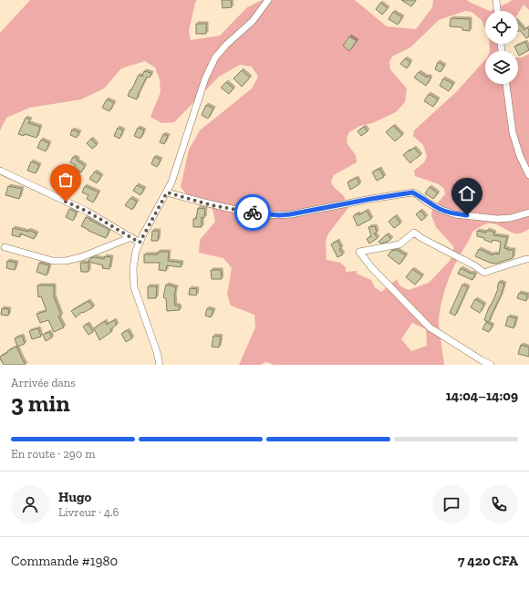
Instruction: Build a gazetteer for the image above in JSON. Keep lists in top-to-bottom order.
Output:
{
  "page": {
    "heading": ["3 min", "Arrivée dans", "14:04–14:09"],
    "panel": [
      "Hugo",
      "Livreur · 4.6",
      "Commande #1980",
      "7 420 CFA"
    ],
    "bar": "En route · 290 m"
  }
}
